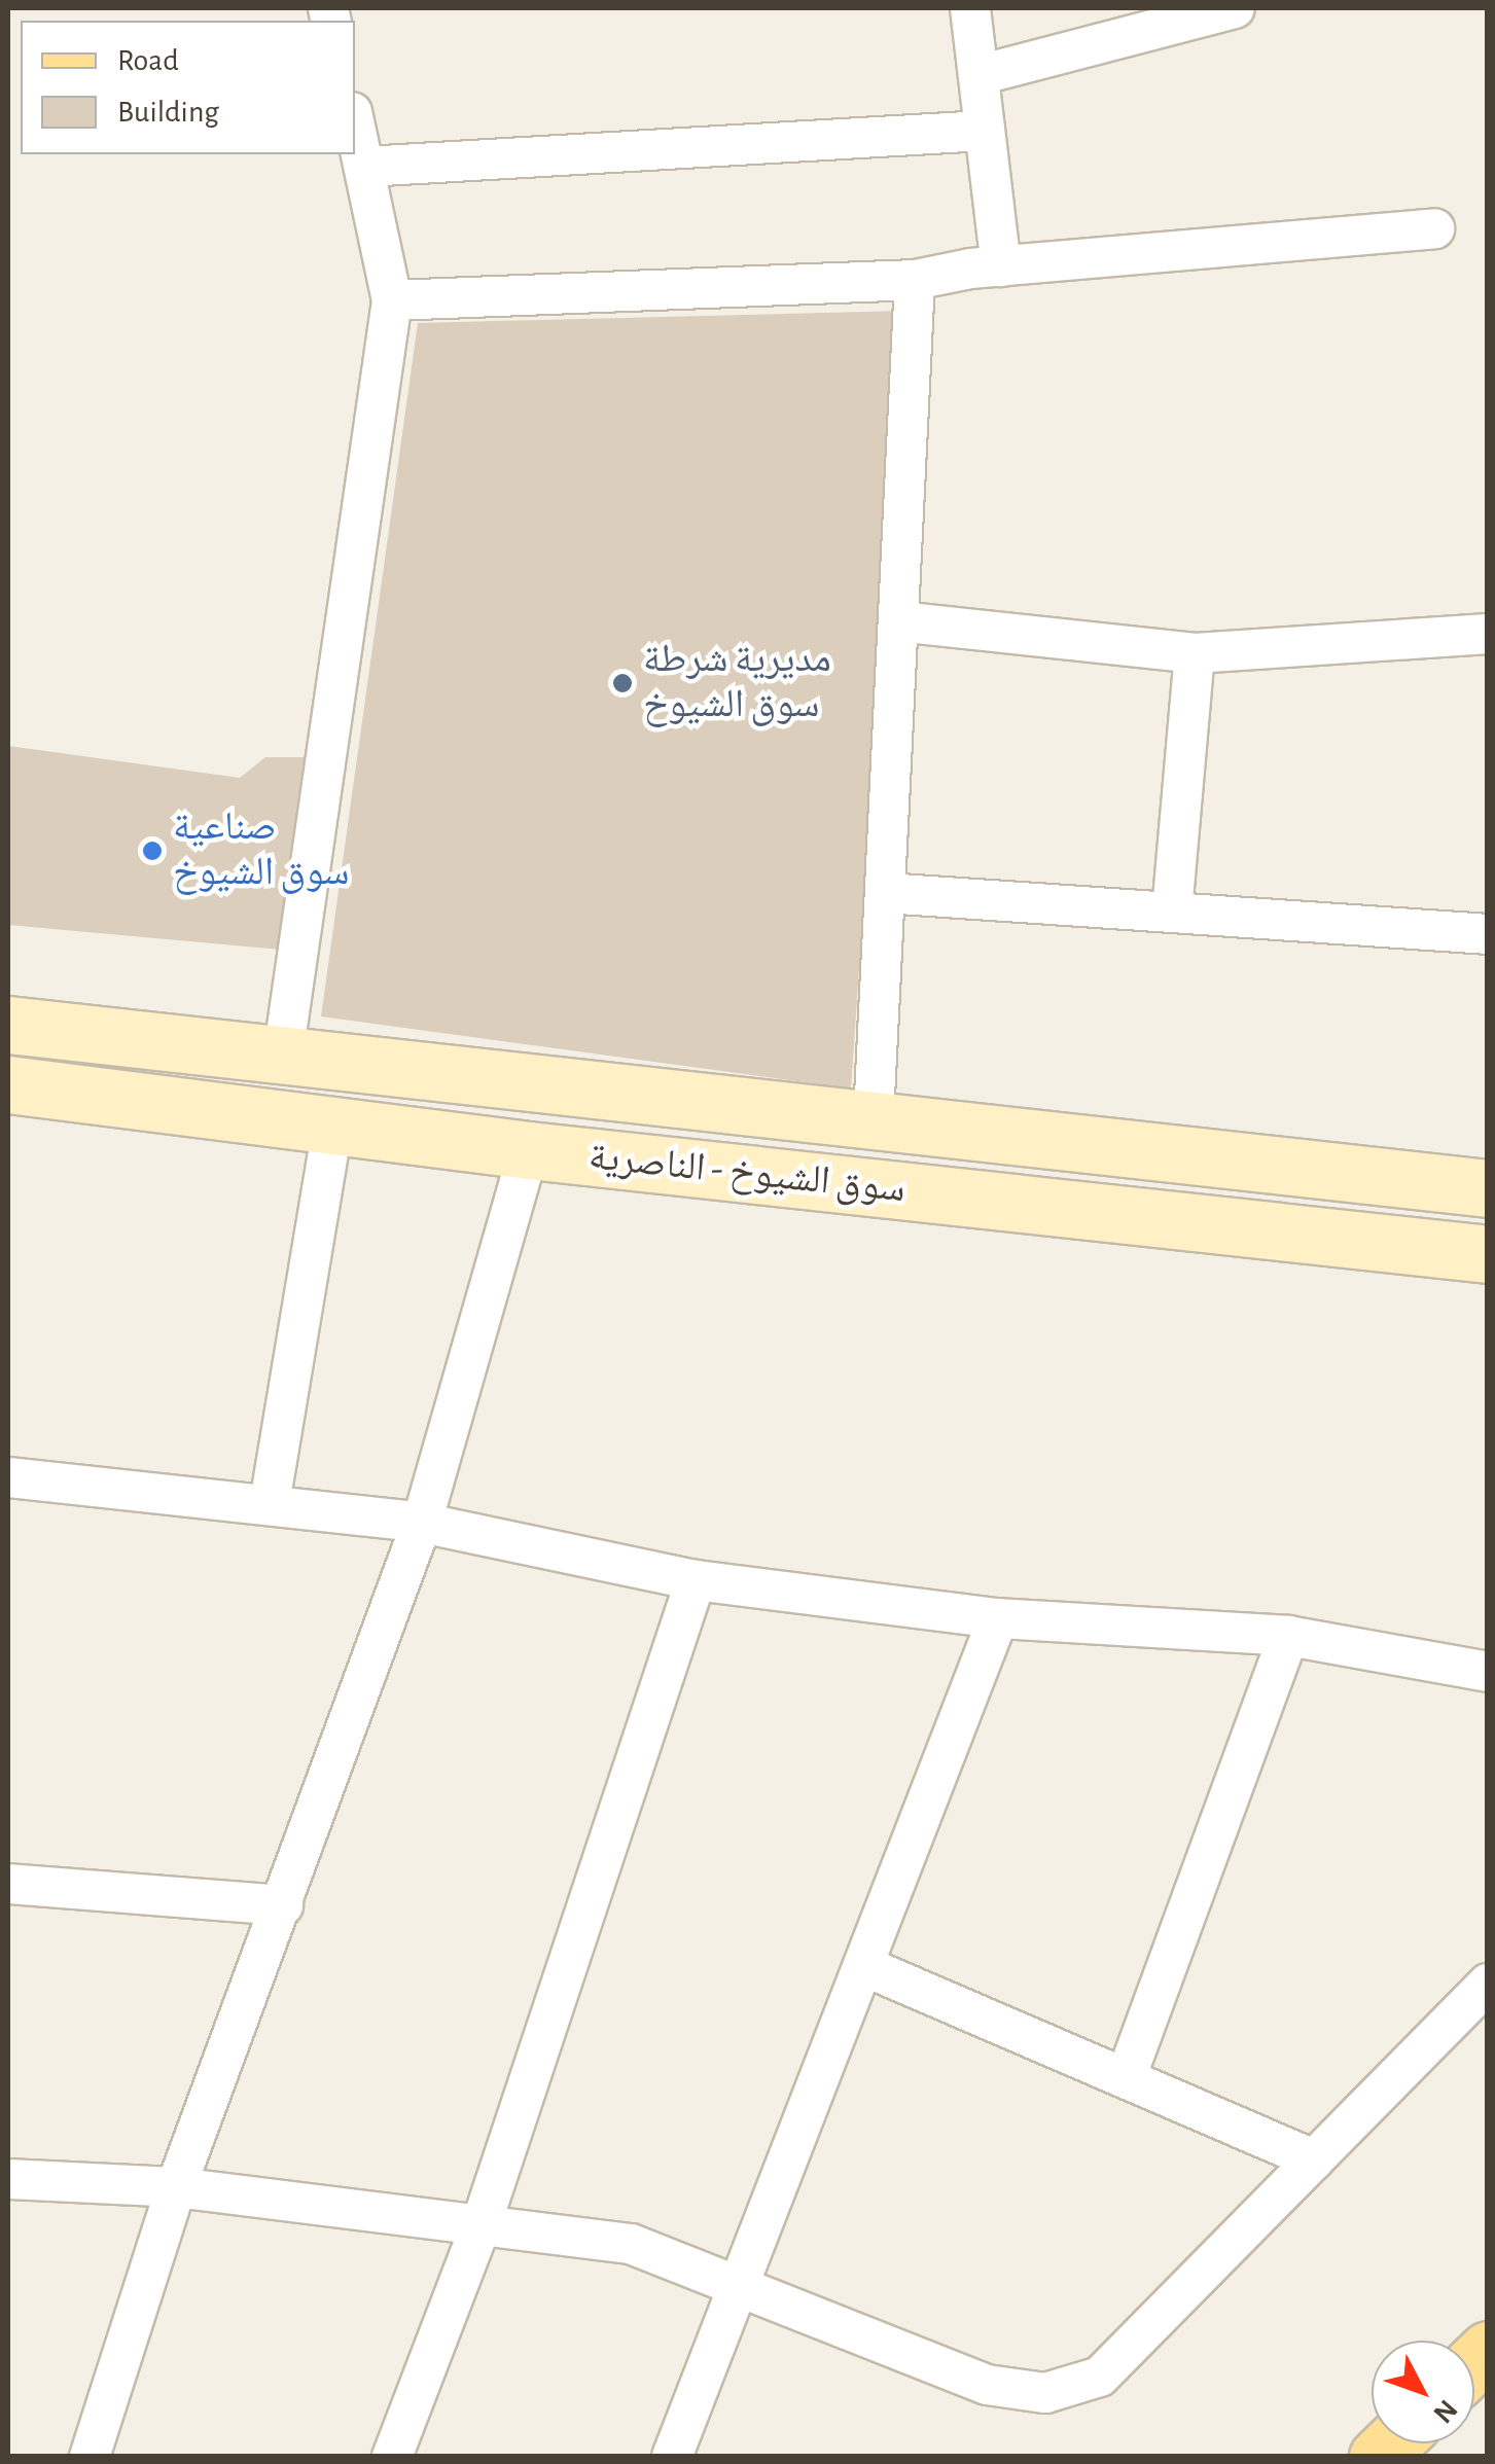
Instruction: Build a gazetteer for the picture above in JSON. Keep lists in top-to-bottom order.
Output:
{
  "streets": {
    "main road": ["سوق الشيوخ - الناصرية"]
  },
  "places": ["مديرية شرطة سوق الشيوخ", "صناعية سوق الشيوخ"],
  "legend": ["Road", "Building"],
  "north": "bottom right"
}
